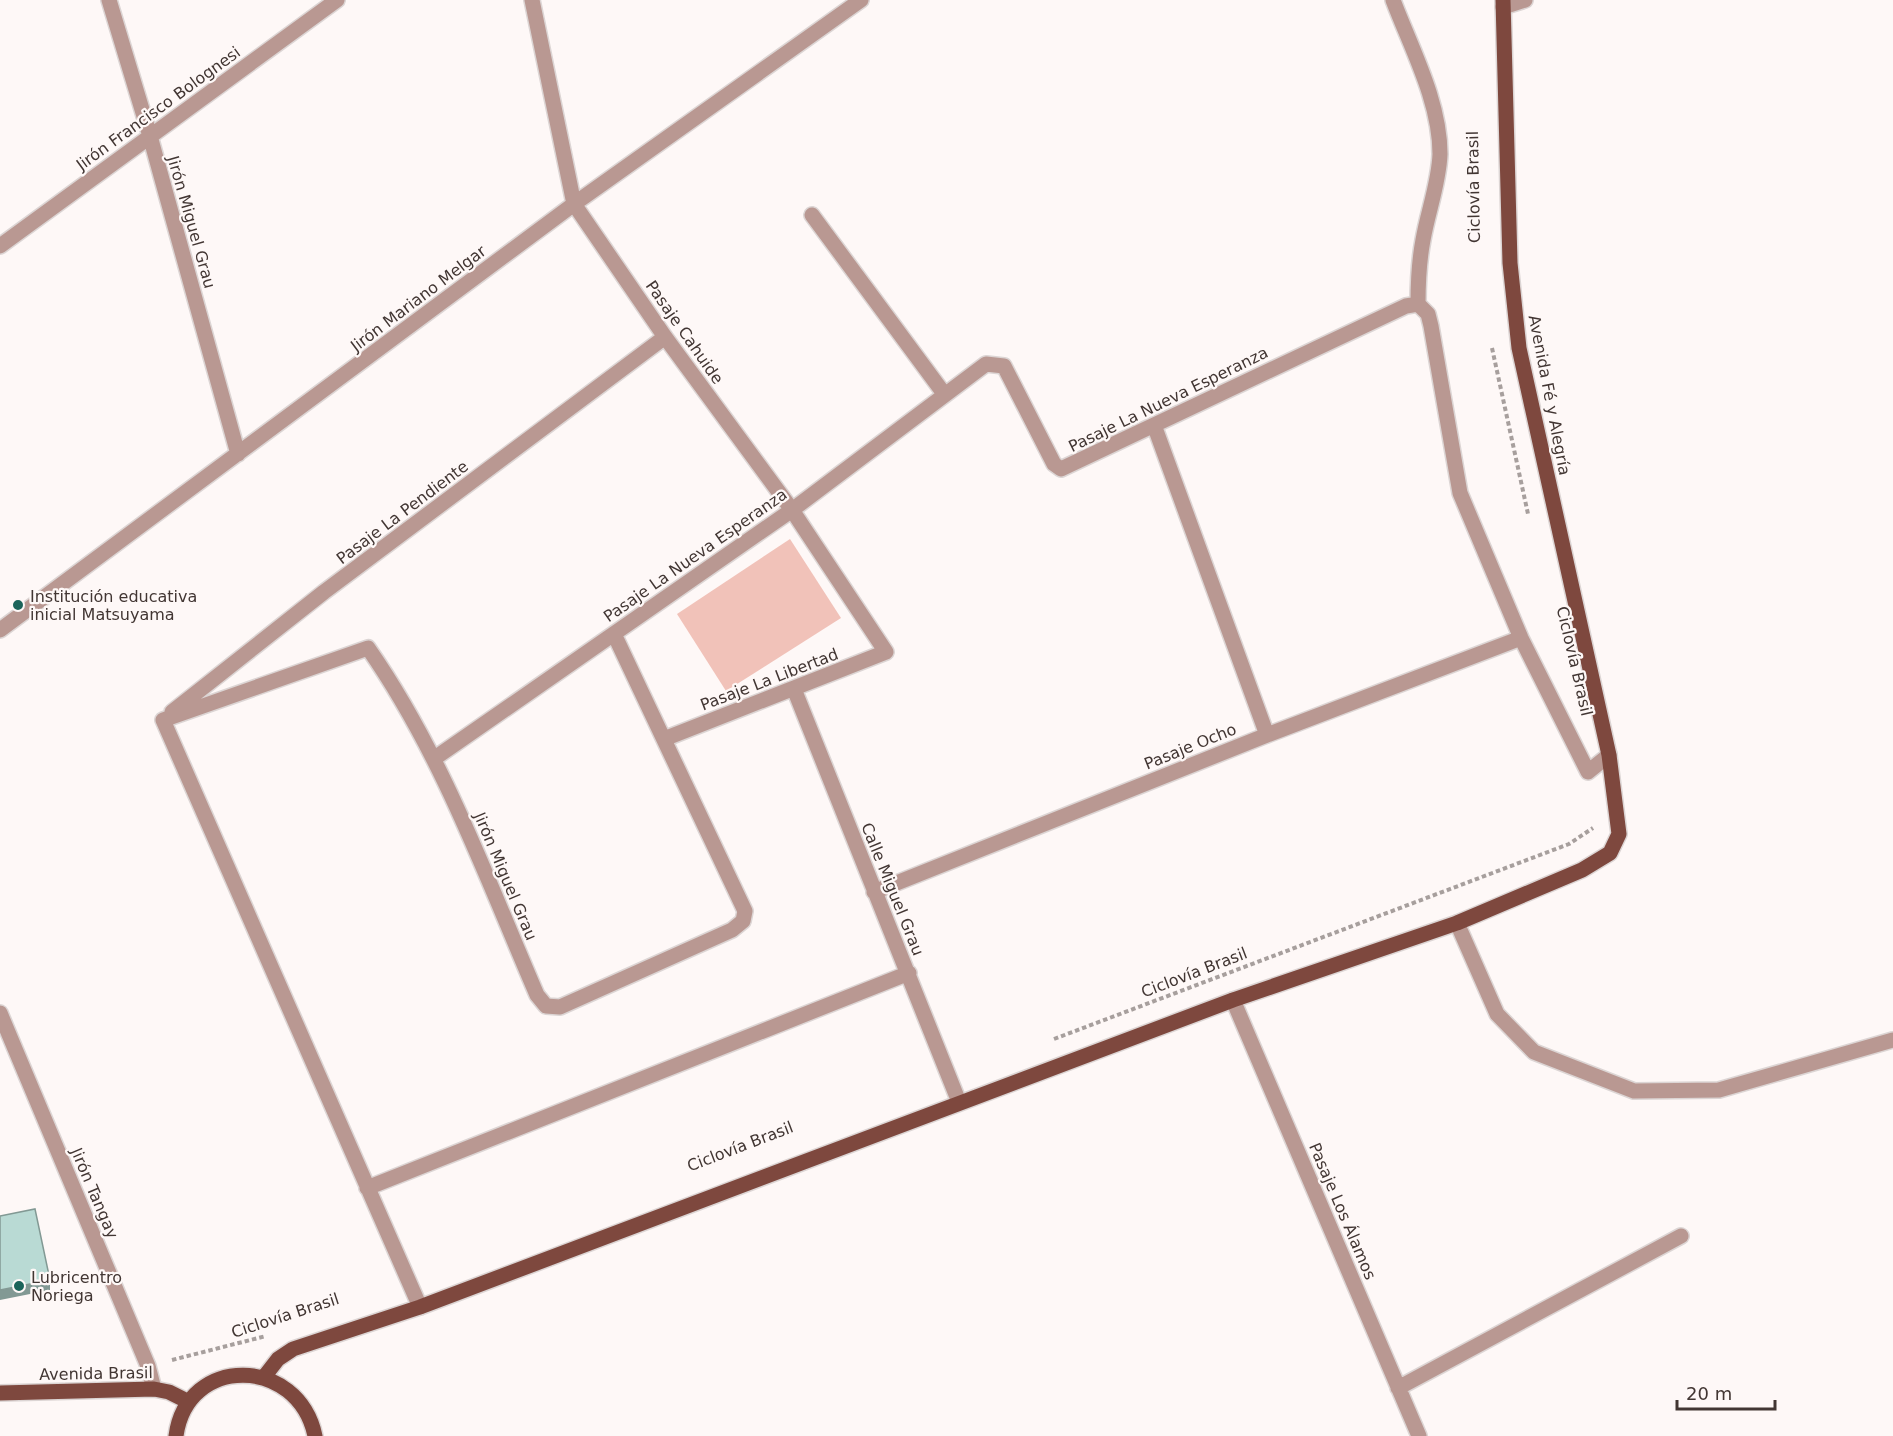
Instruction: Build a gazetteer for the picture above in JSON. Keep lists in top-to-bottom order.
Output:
{
  "streets": {
    "main road": ["Avenida Fé y Alegría", "Avenida Brasil"],
    "street": [
      "Jirón Francisco Bolognesi",
      "Jirón Miguel Grau",
      "Jirón Mariano Melgar",
      "Pasaje Cahuide",
      "Pasaje La Nueva Esperanza",
      "Pasaje La Pendiente",
      "Pasaje La Libertad",
      "Pasaje Ocho",
      "Calle Miguel Grau",
      "Jirón Tangay",
      "Pasaje Los Álamos"
    ],
    "path": ["Ciclovía Brasil"]
  },
  "crossings": [
    ["Jirón Francisco Bolognesi", "Jirón Miguel Grau"],
    ["Ciclovía Brasil", "Jirón Tangay"],
    ["Jirón Miguel Grau", "Jirón Mariano Melgar"],
    ["Jirón Miguel Grau", "Pasaje La Nueva Esperanza"],
    ["Jirón Miguel Grau", "Pasaje La Pendiente"],
    ["Jirón Miguel Grau", "Pasaje La Libertad"],
    ["Jirón Mariano Melgar", "Pasaje Cahuide"],
    ["Pasaje Cahuide", "Pasaje La Nueva Esperanza"],
    ["Pasaje Cahuide", "Pasaje La Pendiente"],
    ["Pasaje Cahuide", "Pasaje La Libertad"],
    ["Avenida Fé y Alegría", "Calle Miguel Grau"],
    ["Avenida Fé y Alegría", "Pasaje Los Álamos"],
    ["Pasaje La Libertad", "Calle Miguel Grau"],
    ["Pasaje Ocho", "Calle Miguel Grau"],
    ["Jirón Tangay", "Avenida Brasil"]
  ],
  "places": ["Institución educativa inicial Matsuyama", "Lubricentro Noriega"],
  "scale_bar": "20 m"
}
